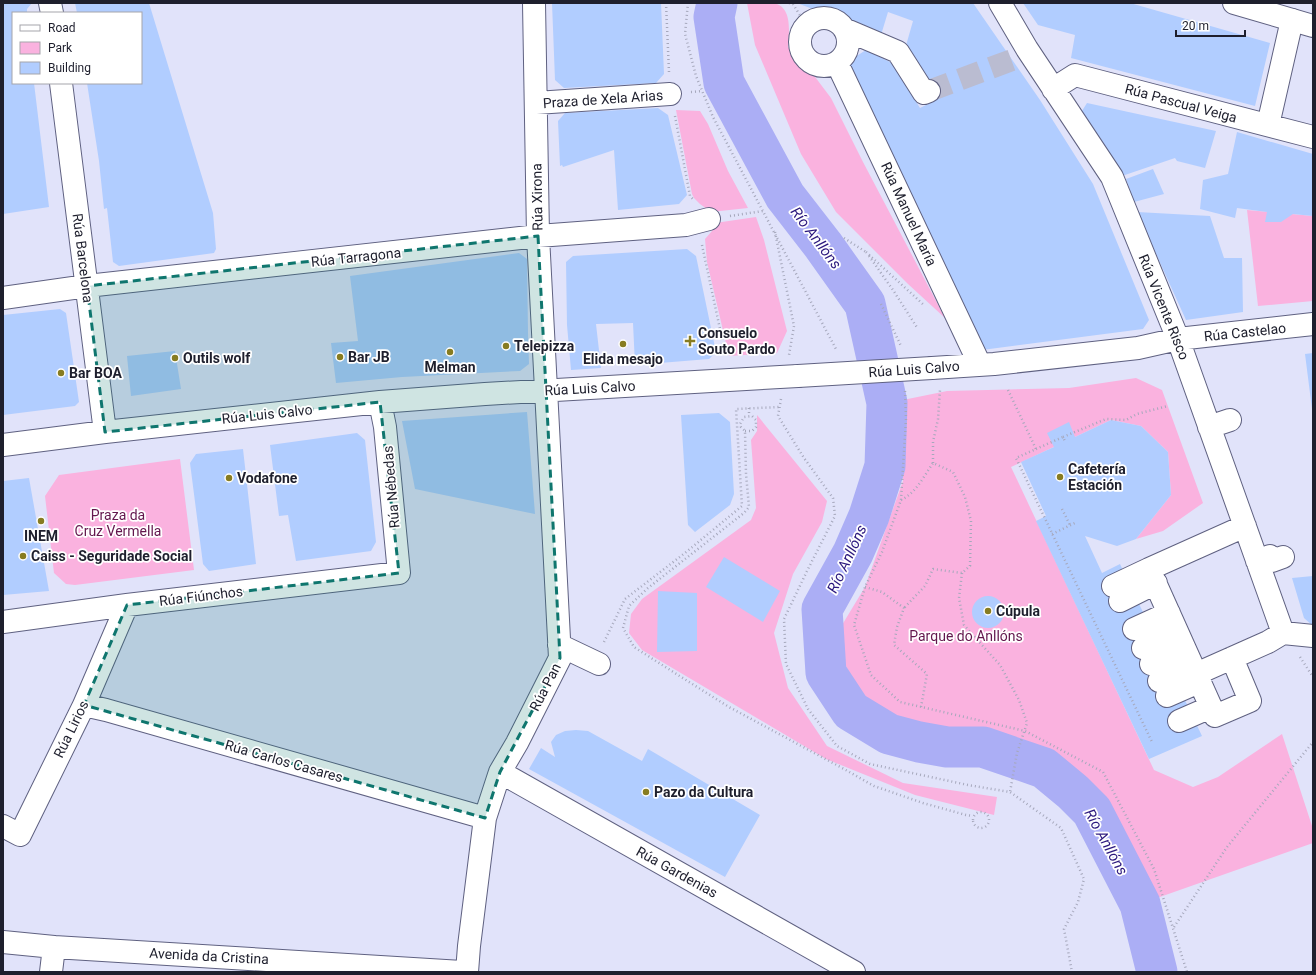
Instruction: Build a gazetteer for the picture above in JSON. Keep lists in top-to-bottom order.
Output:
{
  "streets": {
    "street": [
      "Praza de Xela Arias",
      "Rúa Pascual Veiga",
      "Rúa Xirona",
      "Rúa Manuel María",
      "Rúa Tarragona",
      "Rúa Barcelona",
      "Rúa Vicente Risco",
      "Rúa Castelao",
      "Rúa Luis Calvo",
      "Rúa Nébedas",
      "Rúa Fiúnchos",
      "Rúa Pan",
      "Rúa Lirios",
      "Rúa Carlos Casares",
      "Rúa Gardenias",
      "Avenida da Cristina"
    ]
  },
  "crossings": [
    ["Praza de Xela Arias", "Rúa Xirona"],
    ["Rúa Pascual Veiga", "Rúa Vicente Risco"],
    ["Rúa Xirona", "Rúa Tarragona"],
    ["Rúa Xirona", "Rúa Luis Calvo"],
    ["Rúa Xirona", "Rúa Pan"],
    ["Rúa Manuel María", "Rúa Luis Calvo"],
    ["Rúa Tarragona", "Rúa Barcelona"],
    ["Rúa Barcelona", "Rúa Luis Calvo"],
    ["Rúa Vicente Risco", "Rúa Castelao"],
    ["Rúa Vicente Risco", "Rúa Luis Calvo"],
    ["Rúa Castelao", "Rúa Luis Calvo"],
    ["Rúa Luis Calvo", "Rúa Nébedas"],
    ["Rúa Luis Calvo", "Rúa Pan"],
    ["Rúa Nébedas", "Rúa Fiúnchos"],
    ["Rúa Fiúnchos", "Rúa Lirios"],
    ["Rúa Pan", "Rúa Carlos Casares"],
    ["Rúa Pan", "Rúa Gardenias"],
    ["Rúa Lirios", "Rúa Carlos Casares"]
  ],
  "water": ["Río Anllóns"],
  "parks": ["Praza da Cruz Vermella", "Parque do Anllóns"],
  "places": {
    "health": ["Consuelo Souto Pardo"],
    "other": [
      "Elida mesajo",
      "Telepizza",
      "Melman",
      "Bar JB",
      "Outils wolf",
      "Bar BOA",
      "Cafetería Estación",
      "Vodafone",
      "INEM",
      "Caiss - Seguridade Social",
      "Cúpula",
      "Pazo da Cultura"
    ]
  },
  "legend": ["Road", "Park", "Building"],
  "scale_bar": "20 m"
}
